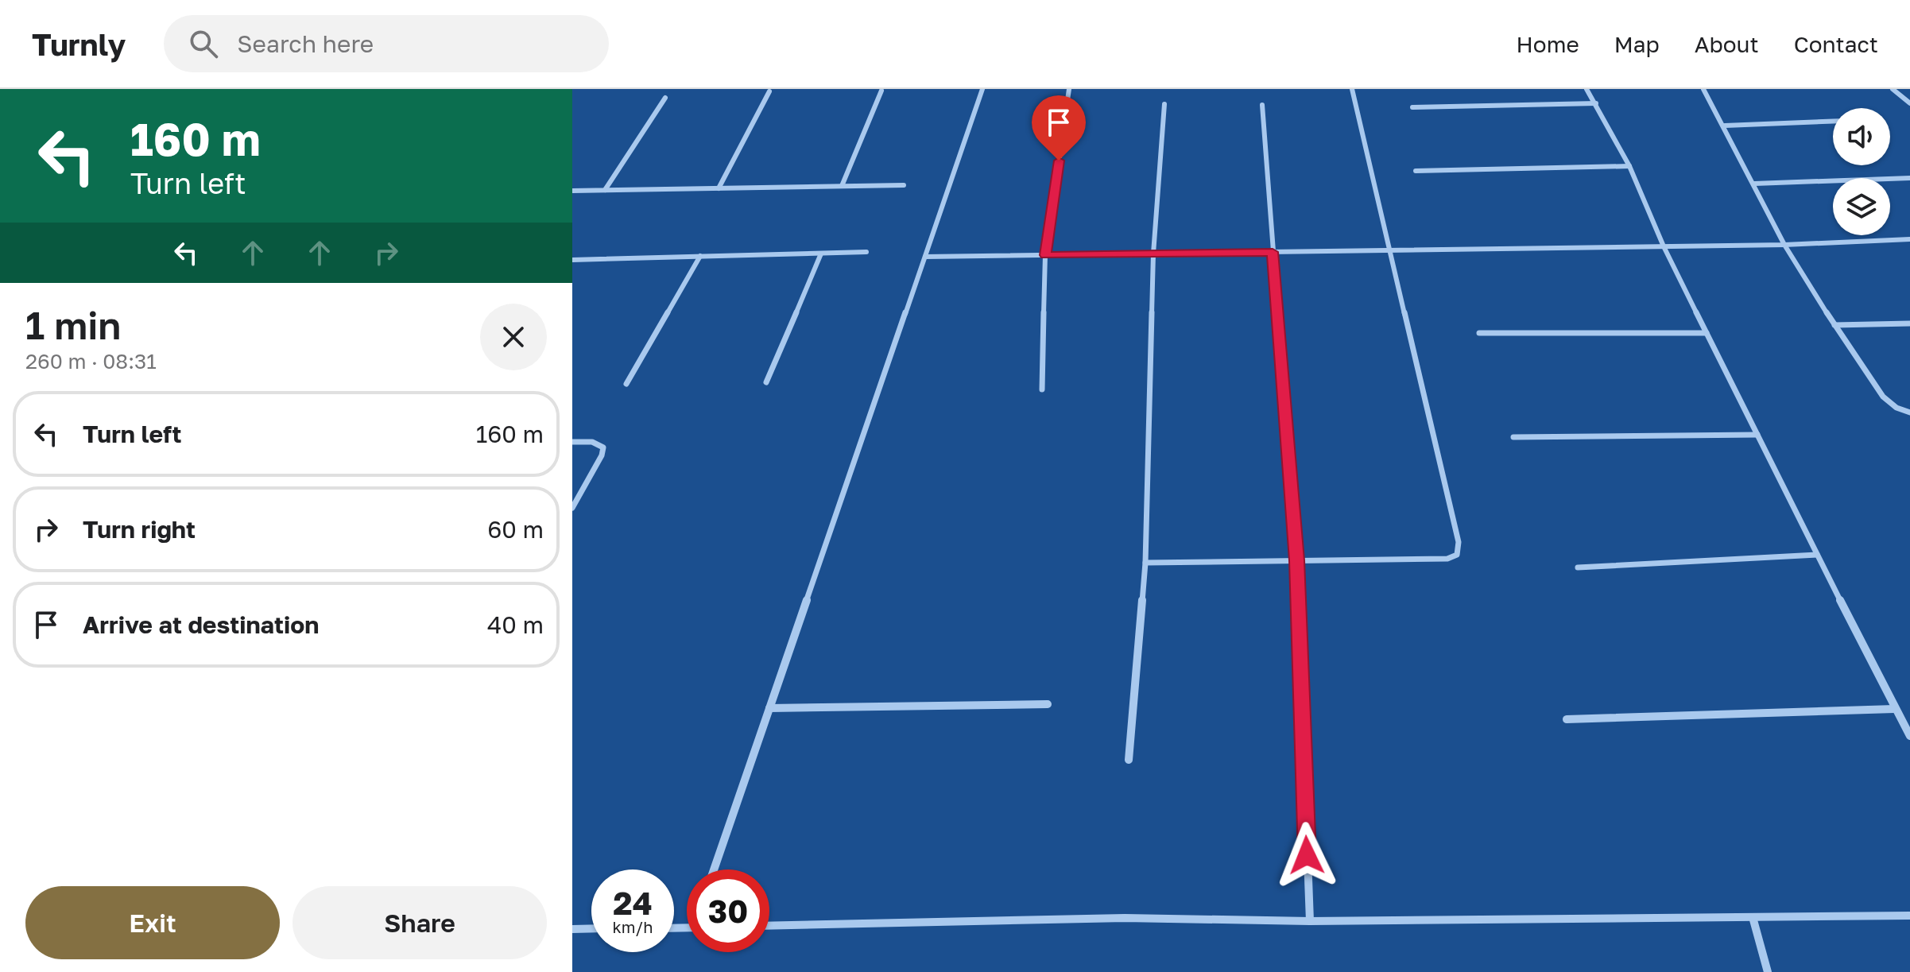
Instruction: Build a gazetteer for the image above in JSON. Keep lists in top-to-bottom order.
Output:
{
  "page": {
    "header": "Turnly",
    "search": "Search here",
    "nav": [
      "Home",
      "Map",
      "About",
      "Contact"
    ],
    "turn": ["160 m", "Turn left"],
    "heading": ["1 min", "260 m · 08:31"],
    "list": [
      {
        "name": "Turn left",
        "value": "160 m"
      },
      {
        "name": "Turn right",
        "value": "60 m"
      },
      {
        "name": "Arrive at destination",
        "value": "40 m"
      }
    ],
    "speed": "24 km/h",
    "limit": "30",
    "buttons": ["Exit", "Share"]
  }
}
